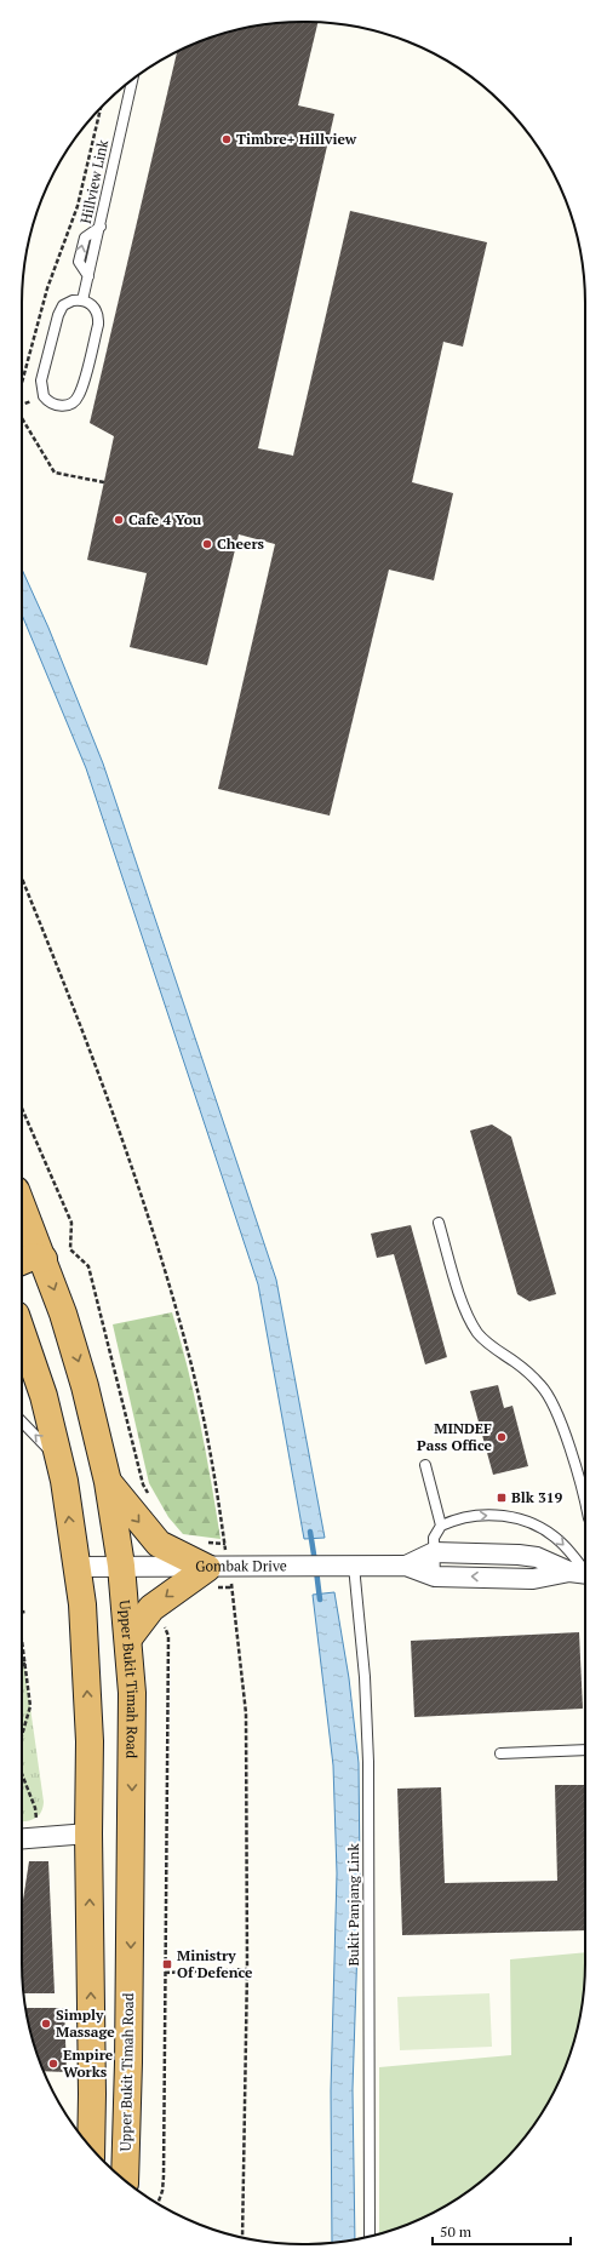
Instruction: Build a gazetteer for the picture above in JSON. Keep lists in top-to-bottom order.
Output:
{
  "streets": {
    "highway": ["Upper Bukit Timah Road"],
    "street": ["Gombak Drive"],
    "lane": ["Hillview Link", "Bukit Panjang Link"]
  },
  "crossings": [
    ["Gombak Drive", "Upper Bukit Timah Road"],
    ["Gombak Drive", "Bukit Panjang Link"]
  ],
  "places": {
    "other": [
      "Timbre+ Hillview",
      "Cafe 4 You",
      "Cheers",
      "MINDEF Pass Office",
      "Simply Massage",
      "Empire Works"
    ],
    "transit": ["Blk 319", "Ministry Of Defence"]
  },
  "scale_bar": "50 m"
}
